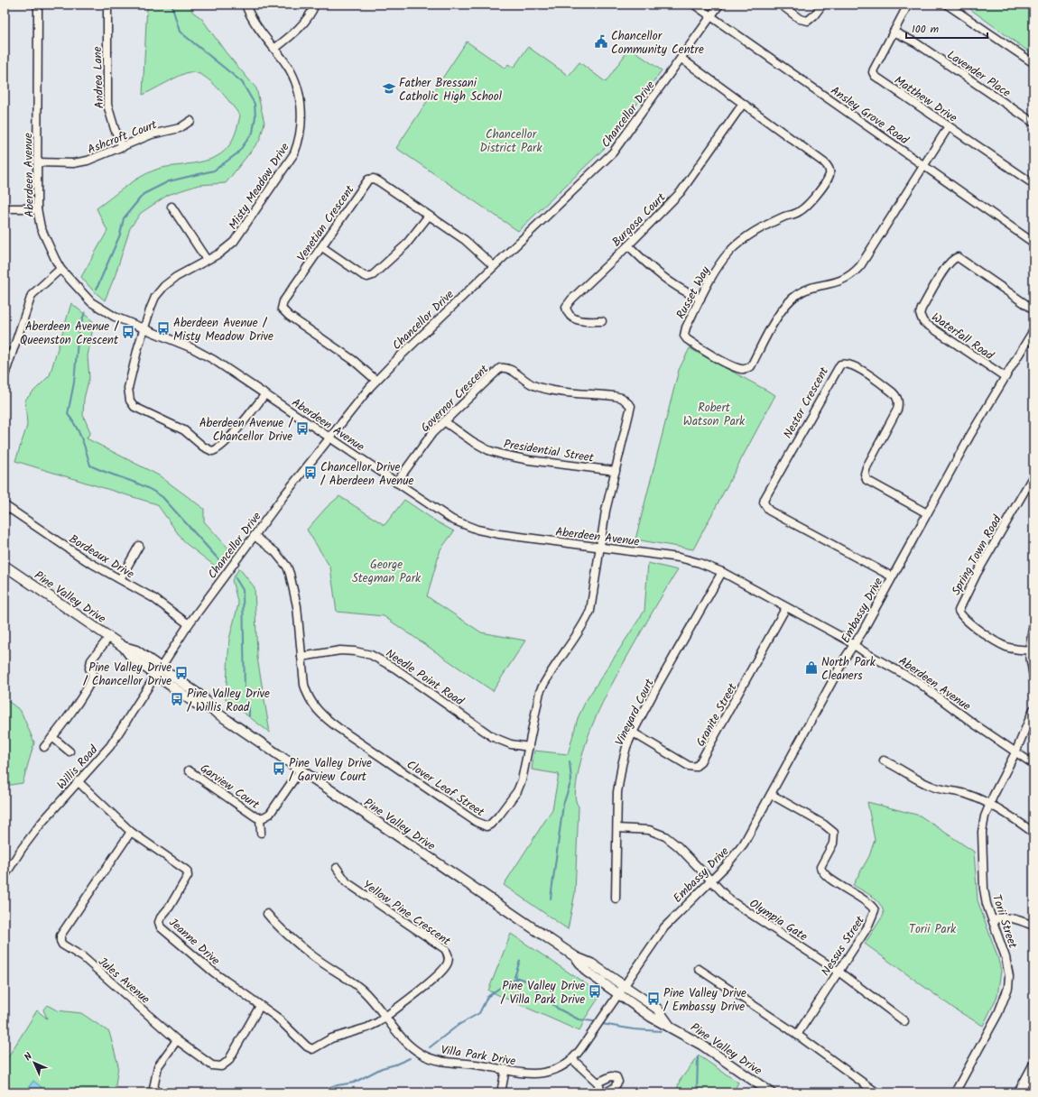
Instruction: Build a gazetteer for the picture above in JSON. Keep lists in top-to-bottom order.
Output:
{
  "streets": {
    "main road": ["Pine Valley Drive"],
    "street": [
      "Lavender Place",
      "Andrea Lane",
      "Matthew Drive",
      "Chancellor Drive",
      "Ansley Grove Road",
      "Ashcroft Court",
      "Aberdeen Avenue",
      "Misty Meadow Drive",
      "Burgosa Court",
      "Venetian Crescent",
      "Russet Way",
      "Waterfall Road",
      "Governor Crescent",
      "Nestor Crescent",
      "Presidential Street",
      "Spring Town Road",
      "Bordeaux Drive",
      "Embassy Drive",
      "Needle Point Road",
      "Vineyard Court",
      "Granite Street",
      "Willis Road",
      "Garview Court",
      "Clover Leaf Street",
      "Yellow Pine Crescent",
      "Olympia Gate",
      "Torii Street",
      "Jeanne Drive",
      "Nessus Street",
      "Jules Avenue",
      "Villa Park Drive"
    ]
  },
  "crossings": [
    ["Lavender Place", "Matthew Drive"],
    ["Andrea Lane", "Ashcroft Court"],
    ["Chancellor Drive", "Ansley Grove Road"],
    ["Chancellor Drive", "Aberdeen Avenue"],
    ["Chancellor Drive", "Venetian Crescent"],
    ["Chancellor Drive", "Russet Way"],
    ["Chancellor Drive", "Bordeaux Drive"],
    ["Chancellor Drive", "Pine Valley Drive"],
    ["Chancellor Drive", "Willis Road"],
    ["Chancellor Drive", "Clover Leaf Street"],
    ["Ansley Grove Road", "Russet Way"],
    ["Ashcroft Court", "Aberdeen Avenue"],
    ["Aberdeen Avenue", "Misty Meadow Drive"],
    ["Aberdeen Avenue", "Governor Crescent"],
    ["Aberdeen Avenue", "Embassy Drive"],
    ["Aberdeen Avenue", "Vineyard Court"],
    ["Aberdeen Avenue", "Granite Street"],
    ["Aberdeen Avenue", "Clover Leaf Street"],
    ["Aberdeen Avenue", "Torii Street"],
    ["Burgosa Court", "Russet Way"],
    ["Waterfall Road", "Embassy Drive"],
    ["Governor Crescent", "Presidential Street"],
    ["Governor Crescent", "Clover Leaf Street"],
    ["Nestor Crescent", "Embassy Drive"],
    ["Pine Valley Drive", "Embassy Drive"],
    ["Pine Valley Drive", "Willis Road"],
    ["Pine Valley Drive", "Garview Court"],
    ["Pine Valley Drive", "Villa Park Drive"],
    ["Embassy Drive", "Olympia Gate"],
    ["Embassy Drive", "Nessus Street"],
    ["Embassy Drive", "Villa Park Drive"],
    ["Needle Point Road", "Clover Leaf Street"],
    ["Vineyard Court", "Granite Street"],
    ["Vineyard Court", "Olympia Gate"],
    ["Willis Road", "Jeanne Drive"],
    ["Yellow Pine Crescent", "Jeanne Drive"],
    ["Yellow Pine Crescent", "Villa Park Drive"],
    ["Olympia Gate", "Nessus Street"],
    ["Jeanne Drive", "Jules Avenue"],
    ["Jeanne Drive", "Villa Park Drive"]
  ],
  "parks": [
    "Chancellor District Park",
    "Robert Watson Park",
    "George Stegman Park",
    "Torii Park"
  ],
  "places": {
    "public building": ["Chancellor Community Centre"],
    "school or university": ["Father Bressani Catholic High School"],
    "bus stop": [
      "Aberdeen Avenue / Misty Meadow Drive",
      "Aberdeen Avenue / Queenston Crescent",
      "Aberdeen Avenue / Chancellor Drive",
      "Chancellor Drive / Aberdeen Avenue",
      "Pine Valley Drive / Chancellor Drive",
      "Pine Valley Drive / Willis Road",
      "Pine Valley Drive / Garview Court",
      "Pine Valley Drive / Villa Park Drive",
      "Pine Valley Drive / Embassy Drive"
    ],
    "shop": ["North Park Cleaners"]
  },
  "scale_bar": "100 m",
  "north": "top left"
}
